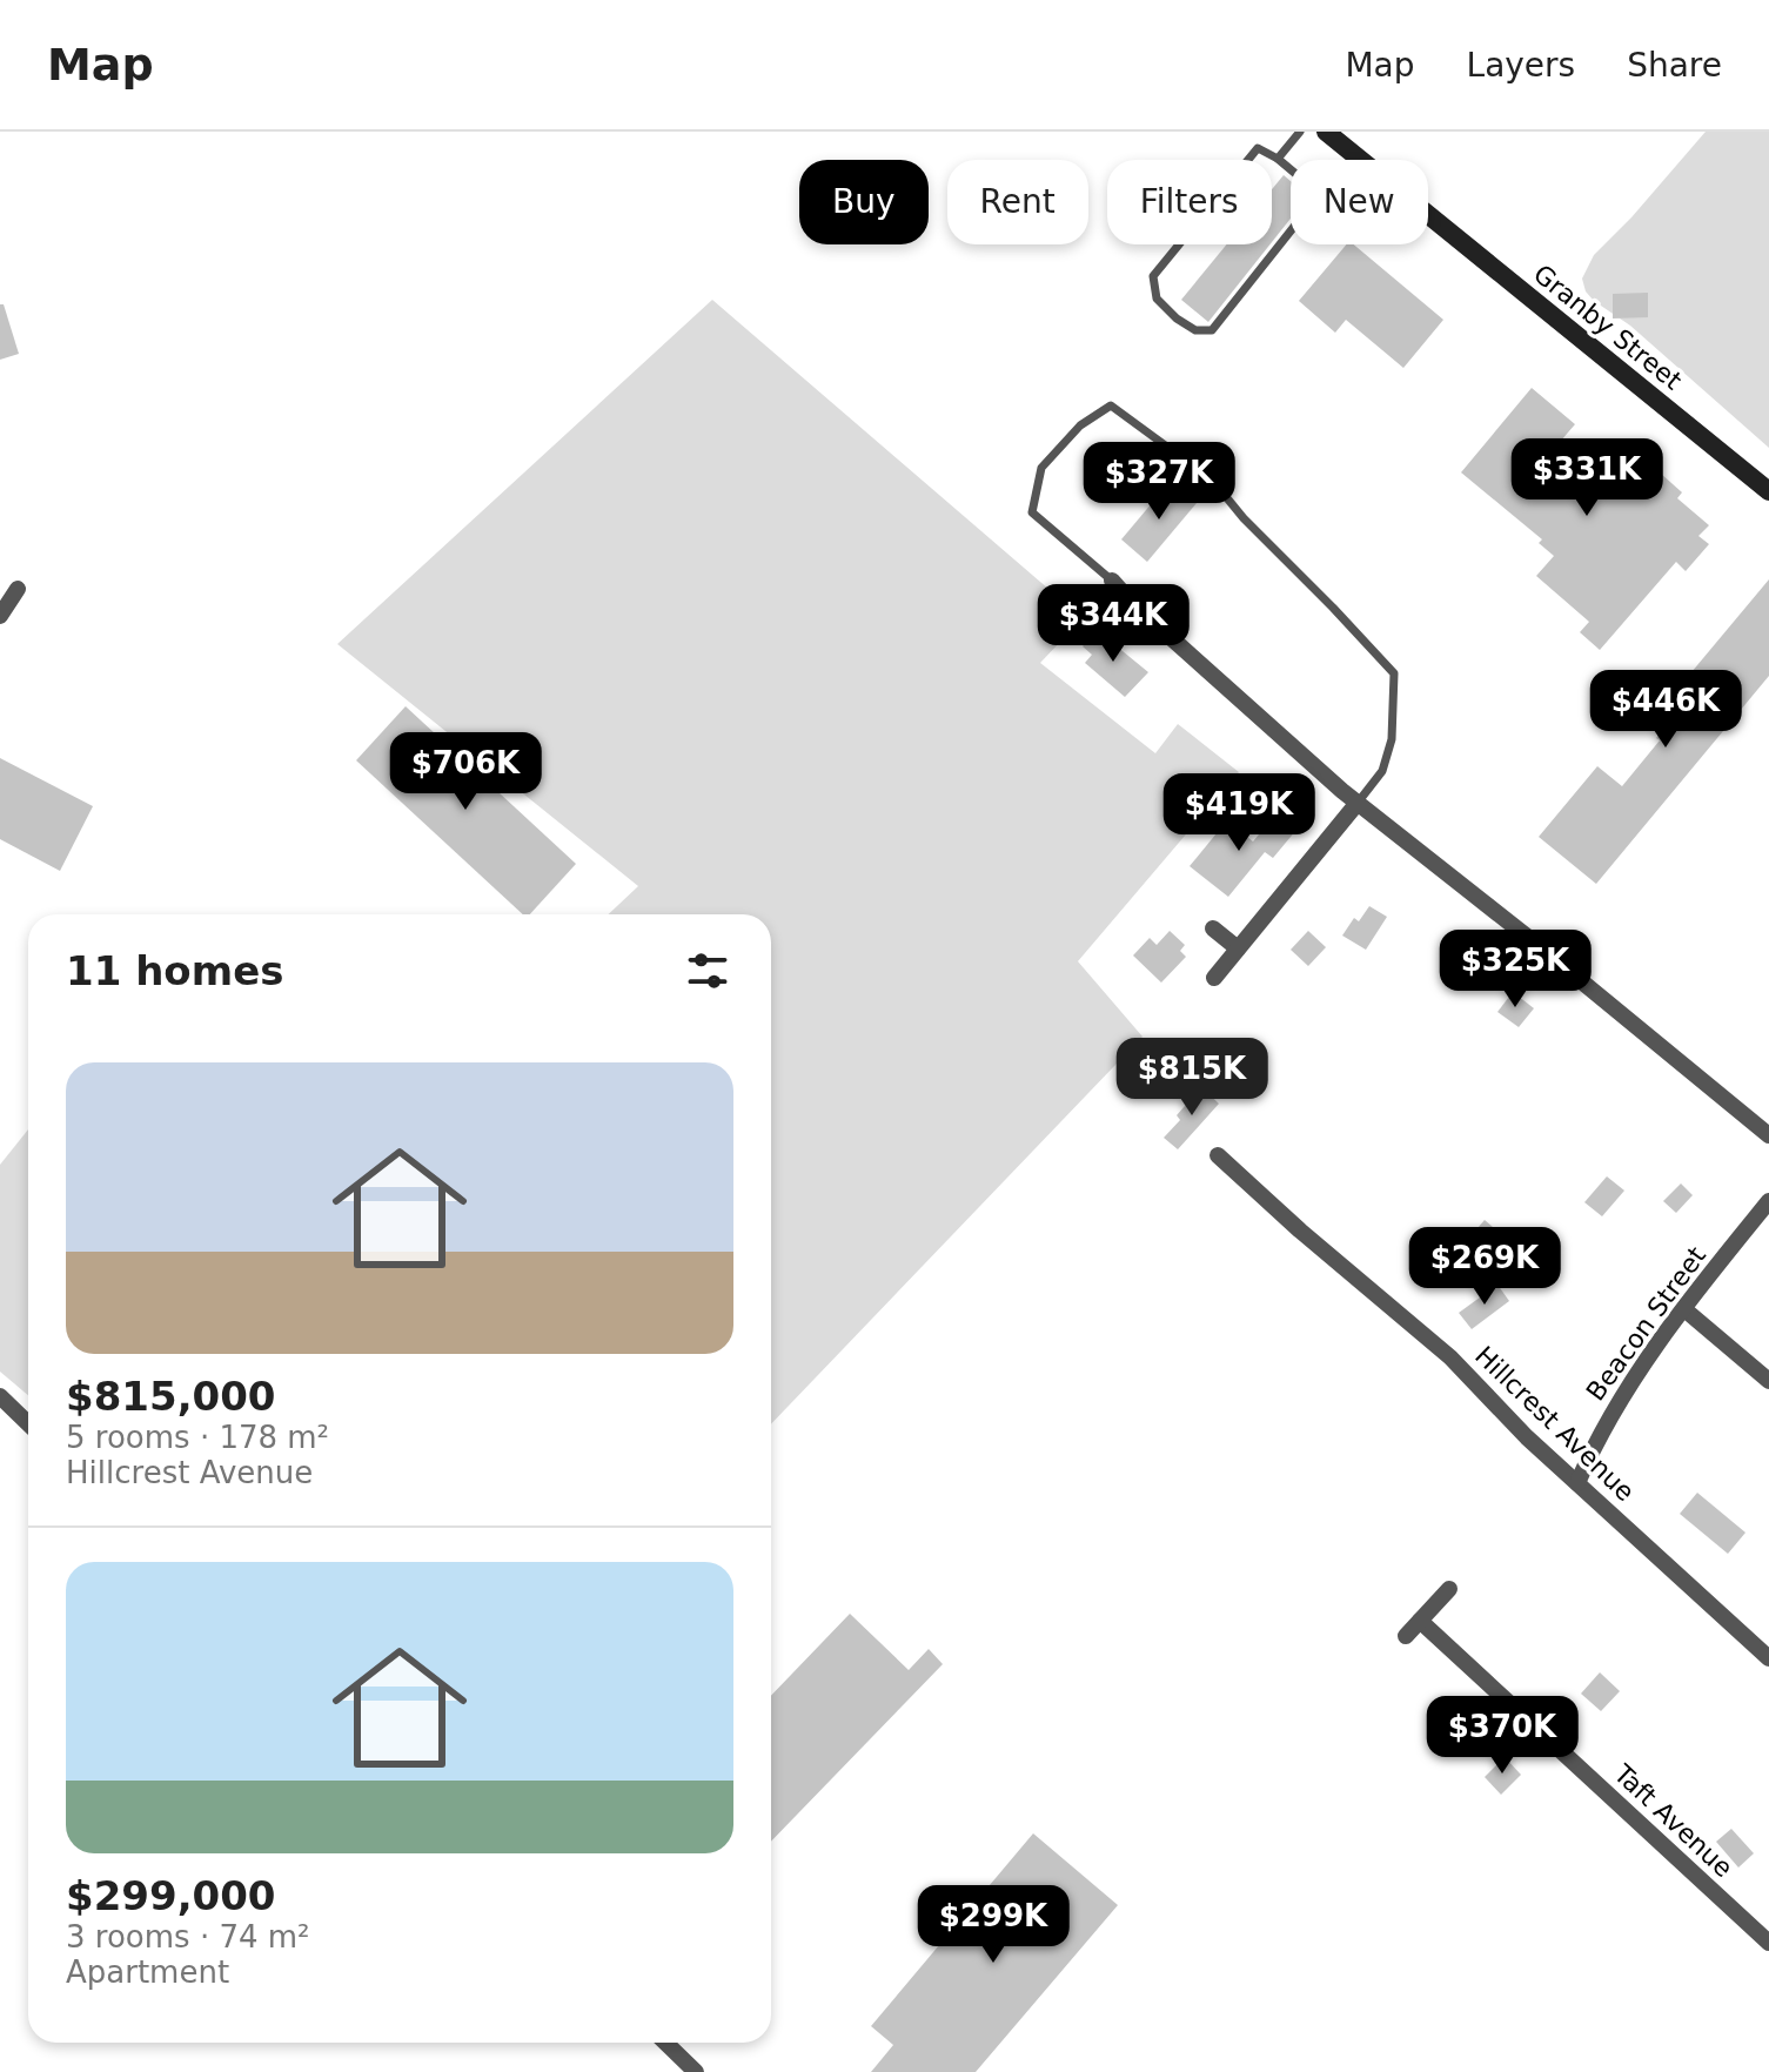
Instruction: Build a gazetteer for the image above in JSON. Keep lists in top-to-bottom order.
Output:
{
  "streets": {
    "main road": ["Granby Street"],
    "street": ["Beacon Street", "Hillcrest Avenue", "Taft Avenue"]
  },
  "crossings": [
    ["Beacon Street", "Hillcrest Avenue"]
  ],
  "page": {
    "header": "Map",
    "nav": ["Map", "Layers", "Share"],
    "chip": [
      "Buy",
      "Rent",
      "Filters",
      "New"
    ],
    "price": [
      "$331K",
      "$327K",
      "$344K",
      "$446K",
      "$706K",
      "$419K",
      "$325K",
      "$815K",
      "$269K",
      "$370K",
      "$299K"
    ],
    "heading": "11 homes",
    "list": [
      {
        "name": "$815,000",
        "note": "5 rooms · 178 m² · Hillcrest Avenue"
      },
      {
        "name": "$299,000",
        "note": "3 rooms · 74 m² · Apartment"
      }
    ]
  }
}
